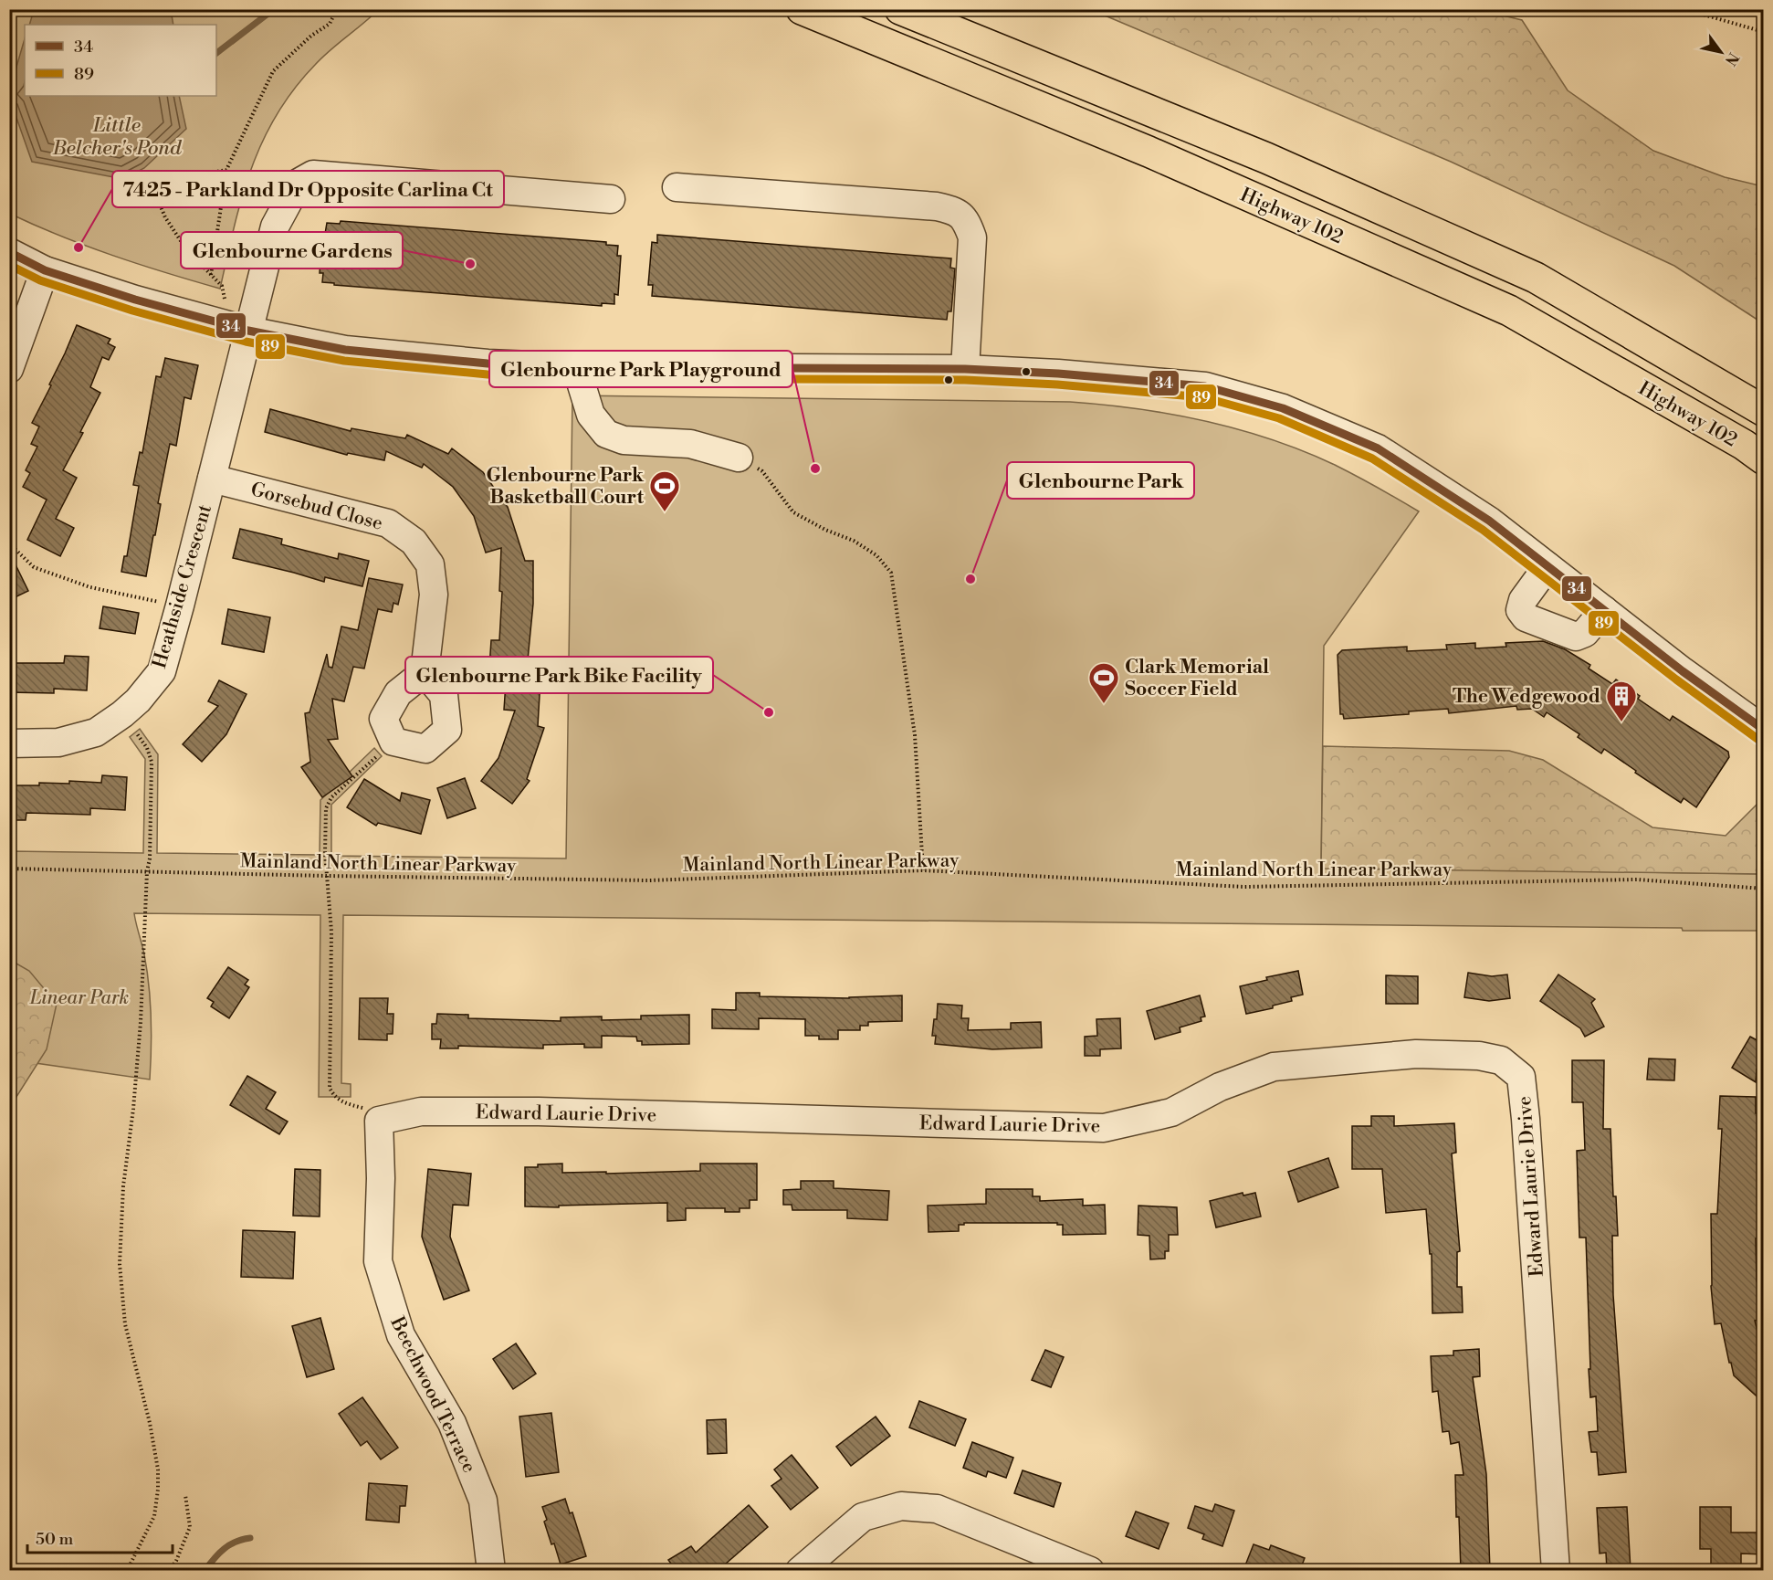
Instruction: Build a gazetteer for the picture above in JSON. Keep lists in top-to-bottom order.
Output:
{
  "streets": {
    "highway": ["Highway 102"],
    "street": [
      "Gorsebud Close",
      "Heathside Crescent",
      "Edward Laurie Drive",
      "Beechwood Terrace"
    ],
    "path": ["Mainland North Linear Parkway"]
  },
  "crossings": [
    ["Gorsebud Close", "Heathside Crescent"],
    ["Edward Laurie Drive", "Beechwood Terrace"]
  ],
  "water": ["Little Belcher's Pond"],
  "parks": ["Linear Park"],
  "places": {
    "other": [
      "7425 - Parkland Dr Opposite Carlina Ct",
      "Glenbourne Gardens",
      "Glenbourne Park Playground",
      "Glenbourne Park",
      "Glenbourne Park Bike Facility"
    ],
    "sports": ["Glenbourne Park Basketball Court", "Clark Memorial Soccer Field"],
    "building": ["The Wedgewood"]
  },
  "lines": ["transit line 34", "transit line 89"],
  "legend": ["34", "89"],
  "scale_bar": "50 m",
  "north": "bottom right"
}
